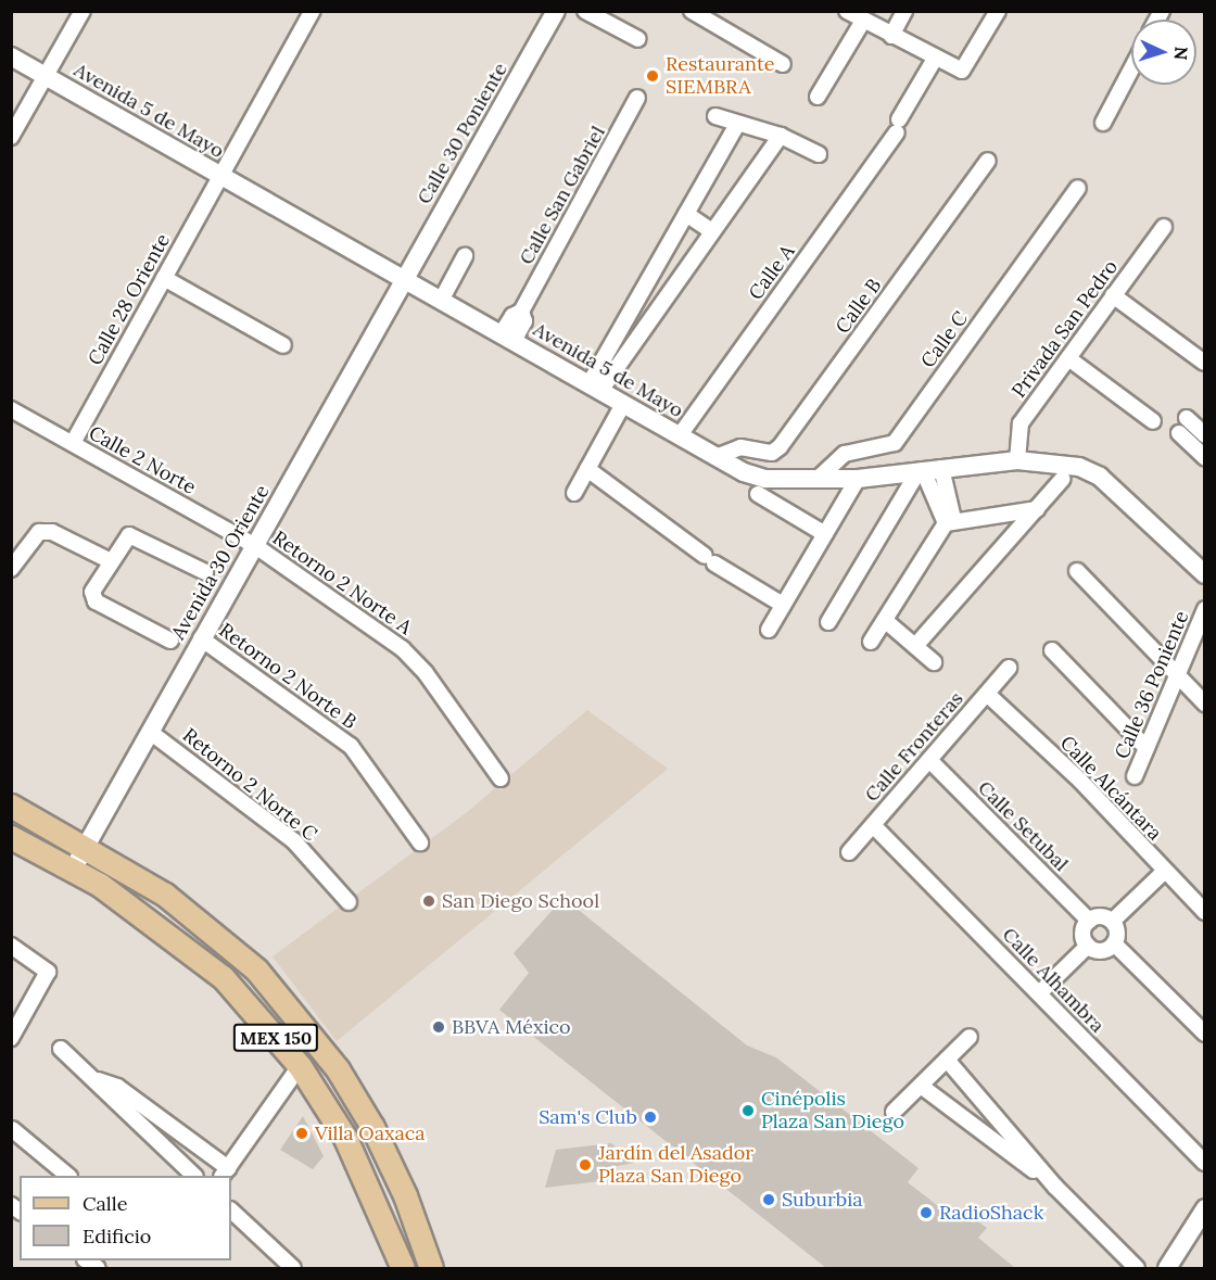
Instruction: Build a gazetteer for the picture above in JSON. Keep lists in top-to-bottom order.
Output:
{
  "streets": {
    "main road": ["MEX 150"],
    "street": [
      "Avenida 5 de Mayo",
      "Calle 30 Poniente",
      "Calle San Gabriel",
      "Calle A",
      "Calle 28 Oriente",
      "Calle B",
      "Privada San Pedro",
      "Calle C",
      "Calle 2 Norte",
      "Avenida 30 Oriente",
      "Retorno 2 Norte A",
      "Retorno 2 Norte B",
      "Calle 36 Poniente",
      "Calle Fronteras",
      "Retorno 2 Norte C",
      "Calle Alcántara",
      "Calle Setubal",
      "Calle Alhambra"
    ]
  },
  "crossings": [
    ["Avenida 5 de Mayo", "Calle 30 Poniente"],
    ["Avenida 5 de Mayo", "Calle San Gabriel"],
    ["Avenida 5 de Mayo", "Calle A"],
    ["Avenida 5 de Mayo", "Calle 28 Oriente"],
    ["Avenida 5 de Mayo", "Calle B"],
    ["Avenida 5 de Mayo", "Privada San Pedro"],
    ["Avenida 5 de Mayo", "Calle C"],
    ["Avenida 5 de Mayo", "Avenida 30 Oriente"],
    ["Calle 30 Poniente", "Avenida 30 Oriente"],
    ["Calle 28 Oriente", "Calle 2 Norte"],
    ["Calle 2 Norte", "Avenida 30 Oriente"],
    ["Calle 2 Norte", "Retorno 2 Norte A"],
    ["Avenida 30 Oriente", "Retorno 2 Norte A"],
    ["Avenida 30 Oriente", "Retorno 2 Norte B"],
    ["Avenida 30 Oriente", "Retorno 2 Norte C"],
    ["Avenida 30 Oriente", "MEX 150"],
    ["Calle Fronteras", "Calle Alcántara"],
    ["Calle Fronteras", "Calle Setubal"],
    ["Calle Fronteras", "Calle Alhambra"]
  ],
  "places": [
    "Restaurante SIEMBRA",
    "San Diego School",
    "BBVA México",
    "Cinépolis Plaza San Diego",
    "Sam's Club",
    "Villa Oaxaca",
    "Jardín del Asador Plaza San Diego",
    "Suburbia",
    "RadioShack"
  ],
  "legend": ["Calle", "Edificio"],
  "north": "right"
}
